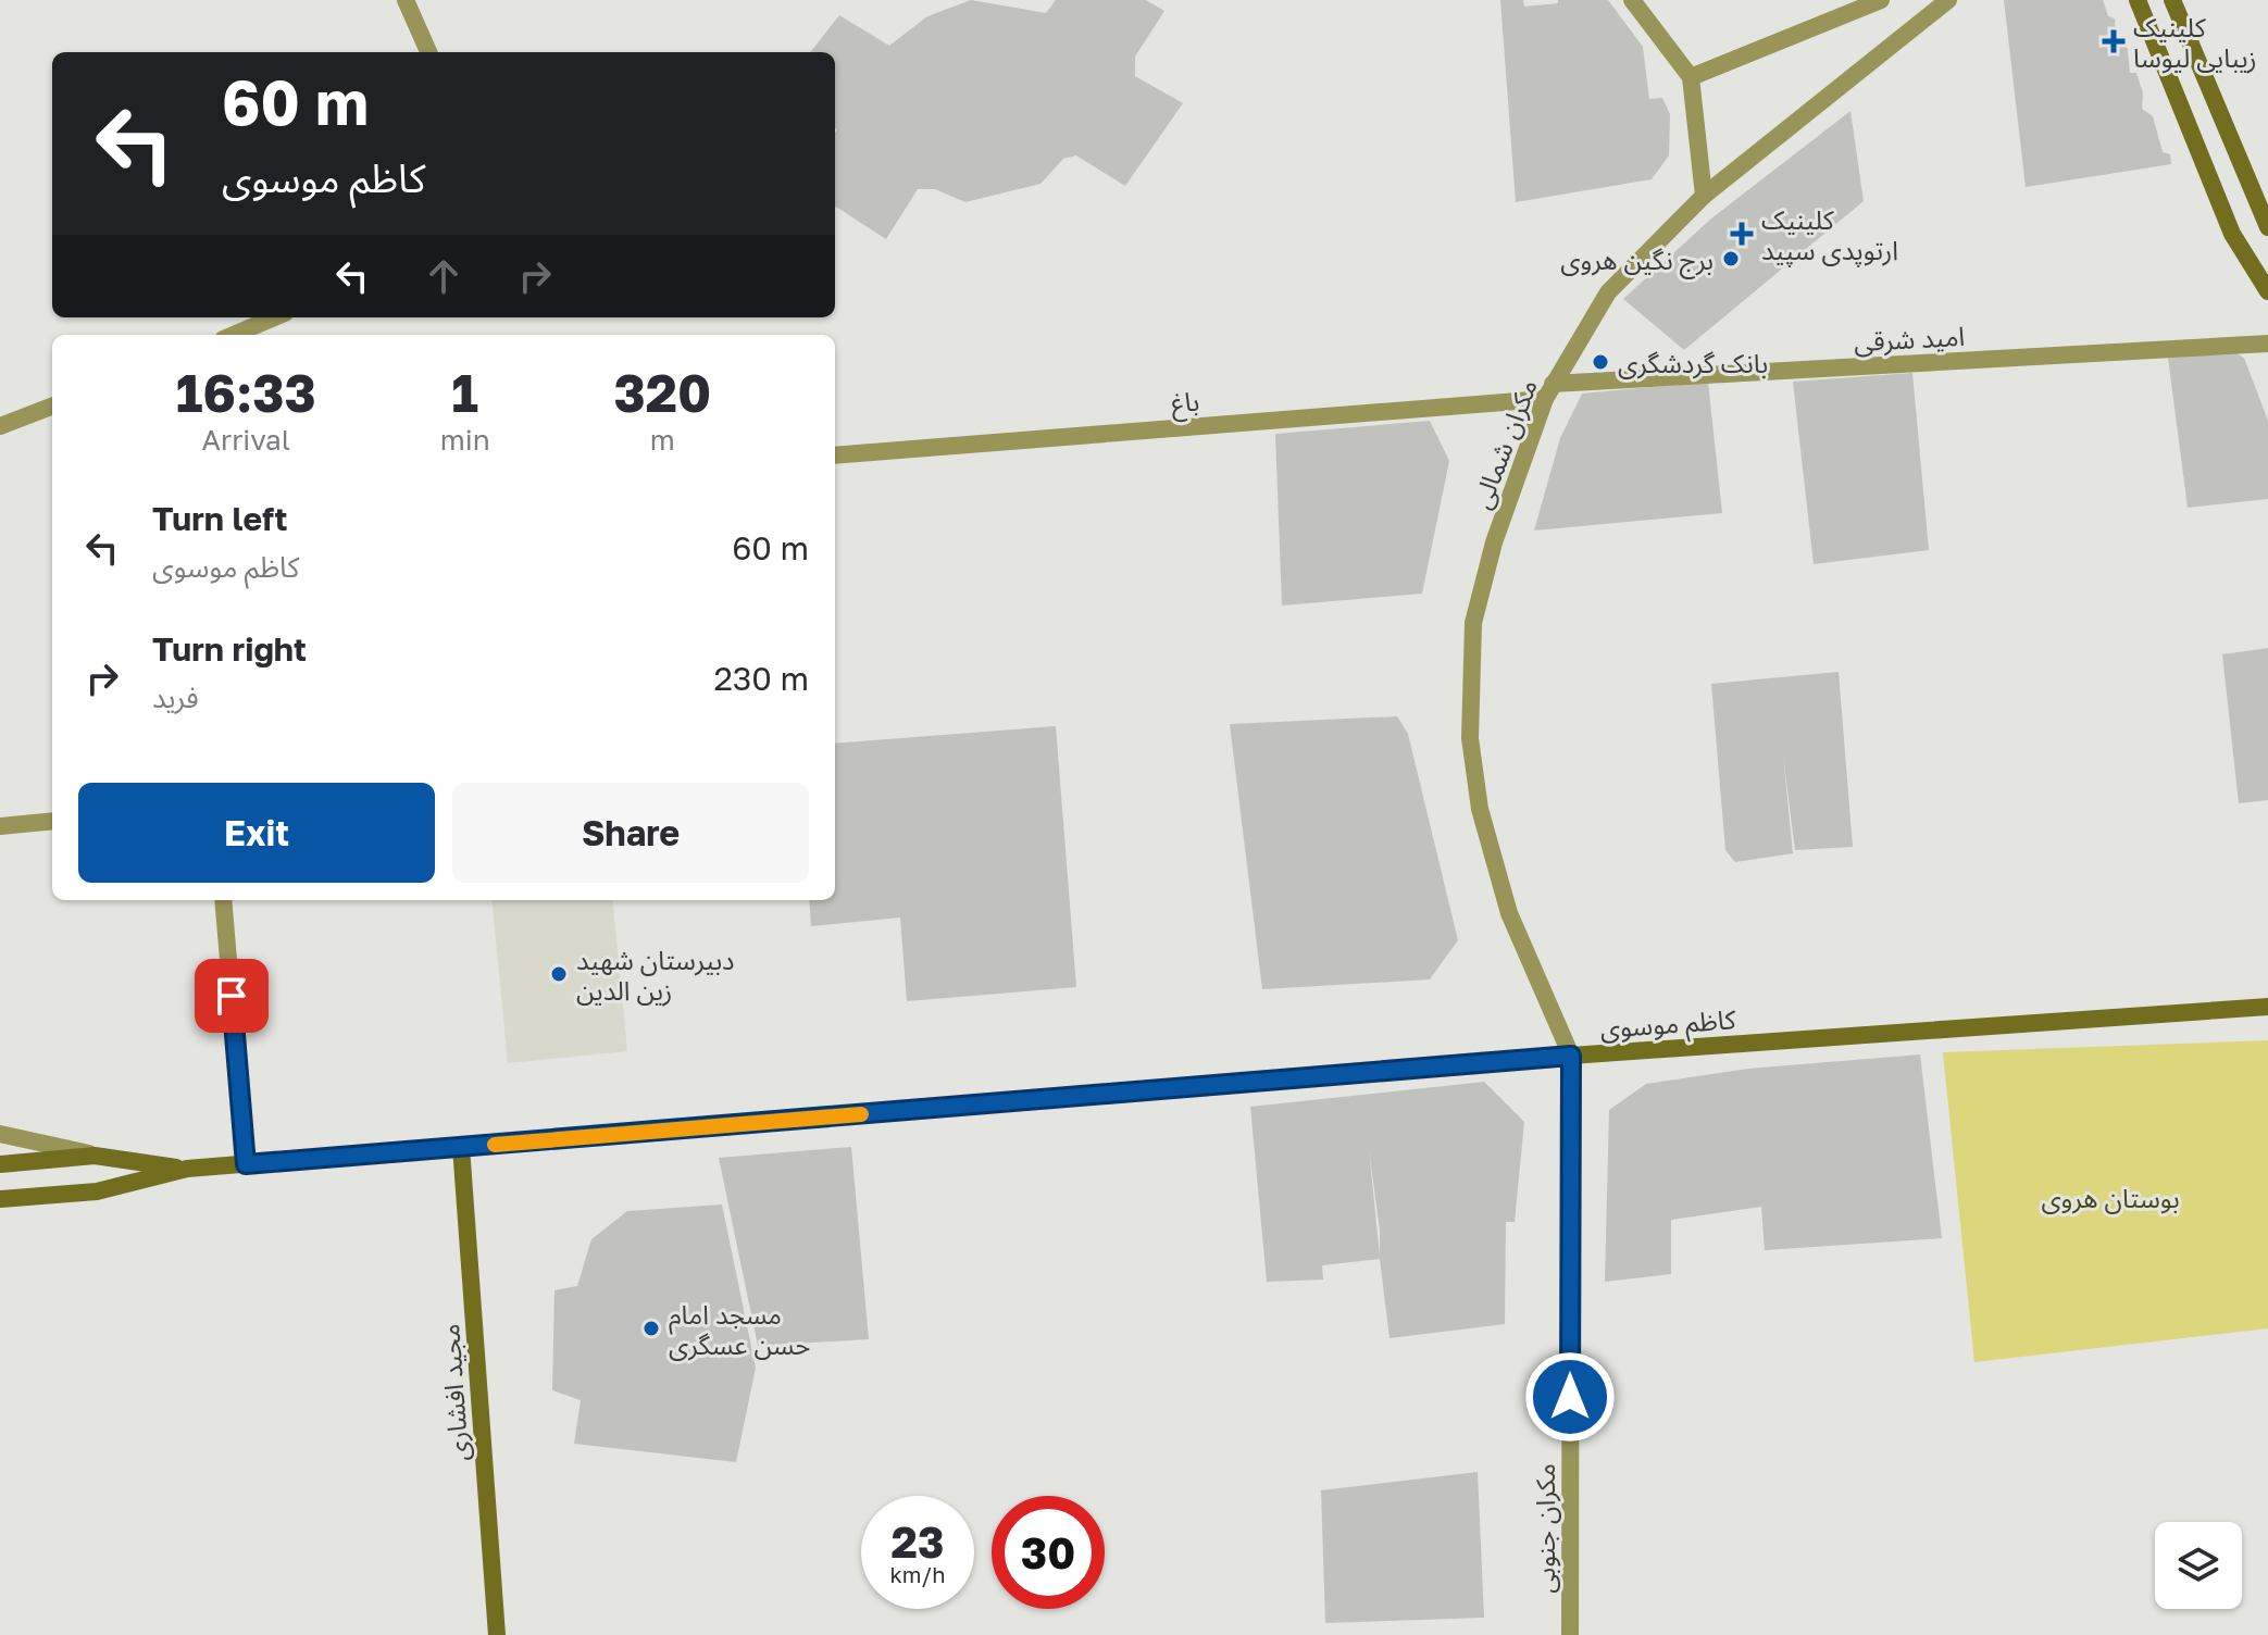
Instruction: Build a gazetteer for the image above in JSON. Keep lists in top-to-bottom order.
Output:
{
  "streets": {
    "main road": ["کاظم موسوی", "مجید افشاری"],
    "street": [
      "امید شرقی",
      "باغ",
      "مکران شمالی",
      "مکران جنوبی"
    ]
  },
  "crossings": [
    ["امید شرقی", "باغ"],
    ["امید شرقی", "مکران شمالی"],
    ["باغ", "مکران شمالی"],
    ["مکران شمالی", "کاظم موسوی"],
    ["مکران شمالی", "مکران جنوبی"],
    ["کاظم موسوی", "مجید افشاری"],
    ["کاظم موسوی", "مکران جنوبی"]
  ],
  "parks": ["بوستان هروی"],
  "places": {
    "health": ["کلینیک زیبایی لیوسا", "کلینیک ارتوپدی سپید"],
    "other": [
      "برج نگین هروی",
      "بانک گردشگری",
      "دبیرستان شهید زین الدین",
      "مسجد امام حسن عسگری"
    ]
  },
  "page": {
    "turn": ["60 m", "کاظم موسوی"],
    "eta": [
      "16:33",
      "Arrival",
      "1",
      "min",
      "320",
      "m"
    ],
    "list": [
      {
        "name": "Turn left",
        "note": "کاظم موسوی",
        "value": "60 m"
      },
      {
        "name": "Turn right",
        "note": "فرید",
        "value": "230 m"
      }
    ],
    "buttons": ["Exit", "Share"],
    "speed": "23 km/h",
    "limit": "30"
  }
}
